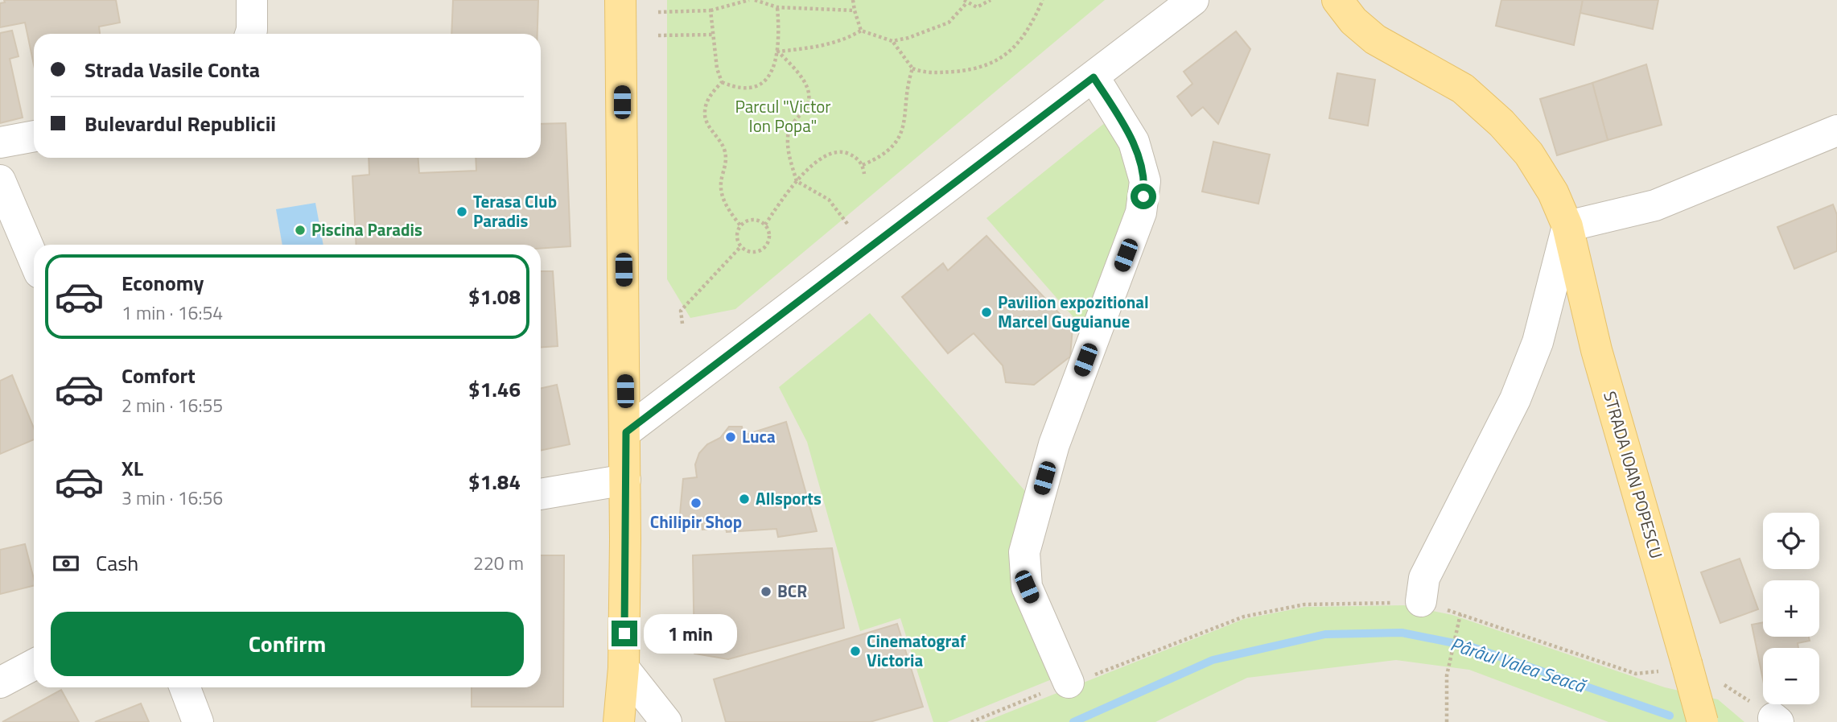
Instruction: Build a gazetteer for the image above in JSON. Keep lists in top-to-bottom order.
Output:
{
  "streets": {
    "main road": ["STRADA IOAN POPESCU"]
  },
  "water": ["Pârâul Valea Seacă"],
  "parks": ["Parcul \"Victor Ion Popa\""],
  "places": [
    "Terasa Club Paradis",
    "Piscina Paradis",
    "Pavilion expozitional Marcel Guguianue",
    "Luca",
    "Allsports",
    "Chilipir Shop",
    "BCR",
    "Cinematograf Victoria"
  ],
  "page": {
    "banner": ["Strada Vasile Conta", "Bulevardul Republicii"],
    "list": [
      {
        "name": "Economy",
        "note": "1 min · 16:54",
        "value": "$1.08"
      },
      {
        "name": "Comfort",
        "note": "2 min · 16:55",
        "value": "$1.46"
      },
      {
        "name": "XL",
        "note": "3 min · 16:56",
        "value": "$1.84"
      }
    ],
    "map_buttons": ["+", "−"],
    "pay": ["Cash", "220 m"],
    "buttons": "Confirm",
    "bubble": "1 min"
  }
}
